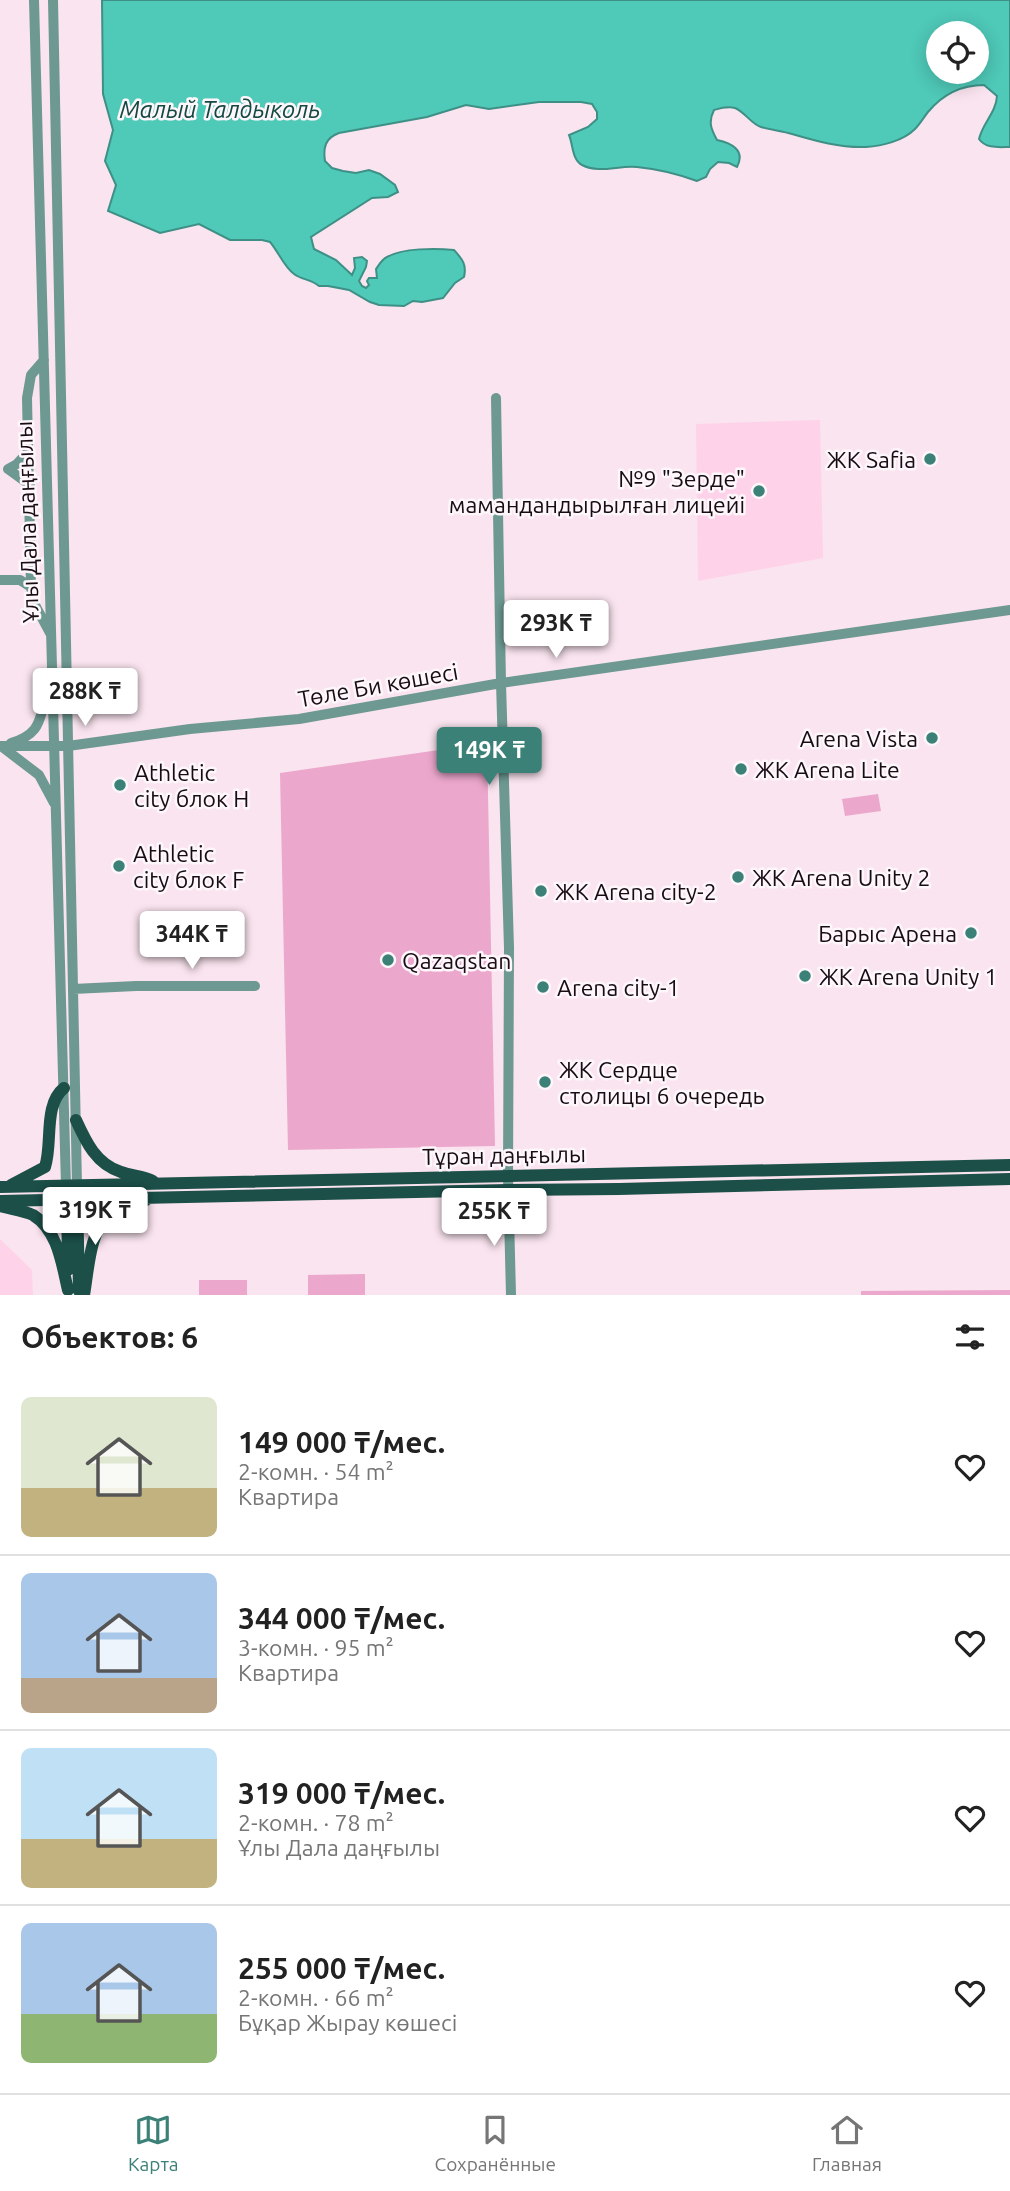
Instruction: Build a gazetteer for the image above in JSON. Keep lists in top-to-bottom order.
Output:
{
  "streets": {
    "main road": ["Ұлы Дала даңғылы", "Тұран даңғылы"],
    "street": ["Төле Би көшесі"]
  },
  "crossings": [
    ["Ұлы Дала даңғылы", "Төле Би көшесі"],
    ["Ұлы Дала даңғылы", "Тұран даңғылы"]
  ],
  "water": ["Малый Талдыколь"],
  "places": [
    "ЖК Safia",
    "№9 \"Зерде\" мамандандырылған лицейі",
    "Arena Vista",
    "ЖК Arena Lite",
    "Athletic city блок H",
    "Athletic city блок F",
    "ЖК Arena Unity 2",
    "ЖК Arena city-2",
    "Барыс Арена",
    "Qazaqstan",
    "ЖК Arena Unity 1",
    "Arena city-1",
    "ЖК Сердце столицы 6 очередь"
  ],
  "page": {
    "price": [
      "293K ₸",
      "288K ₸",
      "149K ₸",
      "344K ₸",
      "319K ₸",
      "255K ₸"
    ],
    "heading": "Объектов: 6",
    "list": [
      {
        "name": "149 000 ₸/мес.",
        "note": "2-комн. · 54 m² · Квартира"
      },
      {
        "name": "344 000 ₸/мес.",
        "note": "3-комн. · 95 m² · Квартира"
      },
      {
        "name": "319 000 ₸/мес.",
        "note": "2-комн. · 78 m² · Ұлы Дала даңғылы"
      },
      {
        "name": "255 000 ₸/мес.",
        "note": "2-комн. · 66 m² · Бұқар Жырау көшесі"
      }
    ],
    "tabs": ["Карта", "Сохранённые", "Главная"]
  }
}
